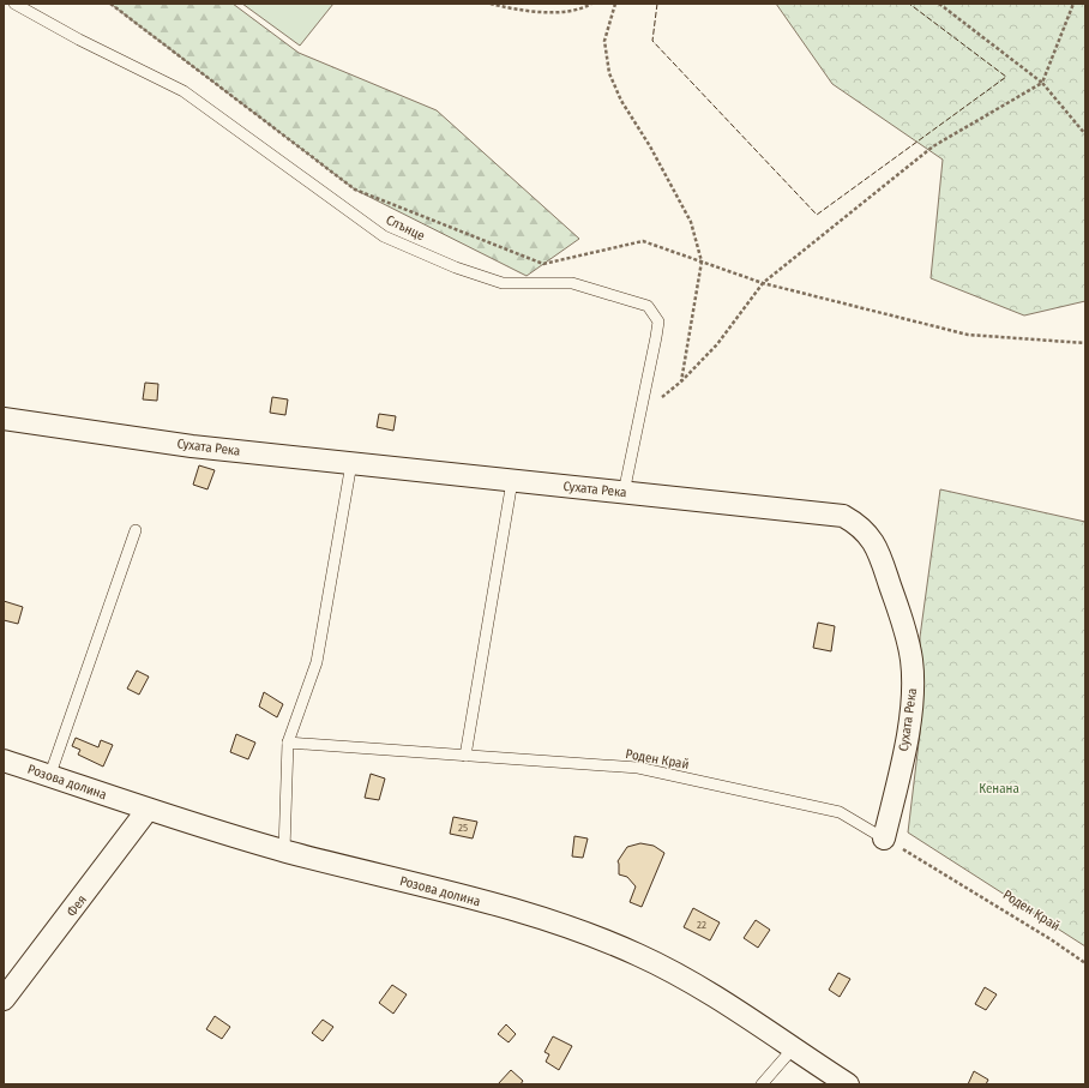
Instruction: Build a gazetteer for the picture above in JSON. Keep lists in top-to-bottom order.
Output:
{
  "streets": {
    "street": ["Сухата Река", "Розова долина", "Фея"],
    "lane": ["Слънце", "Роден Край"]
  },
  "crossings": [
    ["Слънце", "Сухата Река"],
    ["Сухата Река", "Роден Край"],
    ["Розова долина", "Фея"]
  ],
  "parks": ["Кенана"],
  "house_numbers": ["25", "22"]
}
